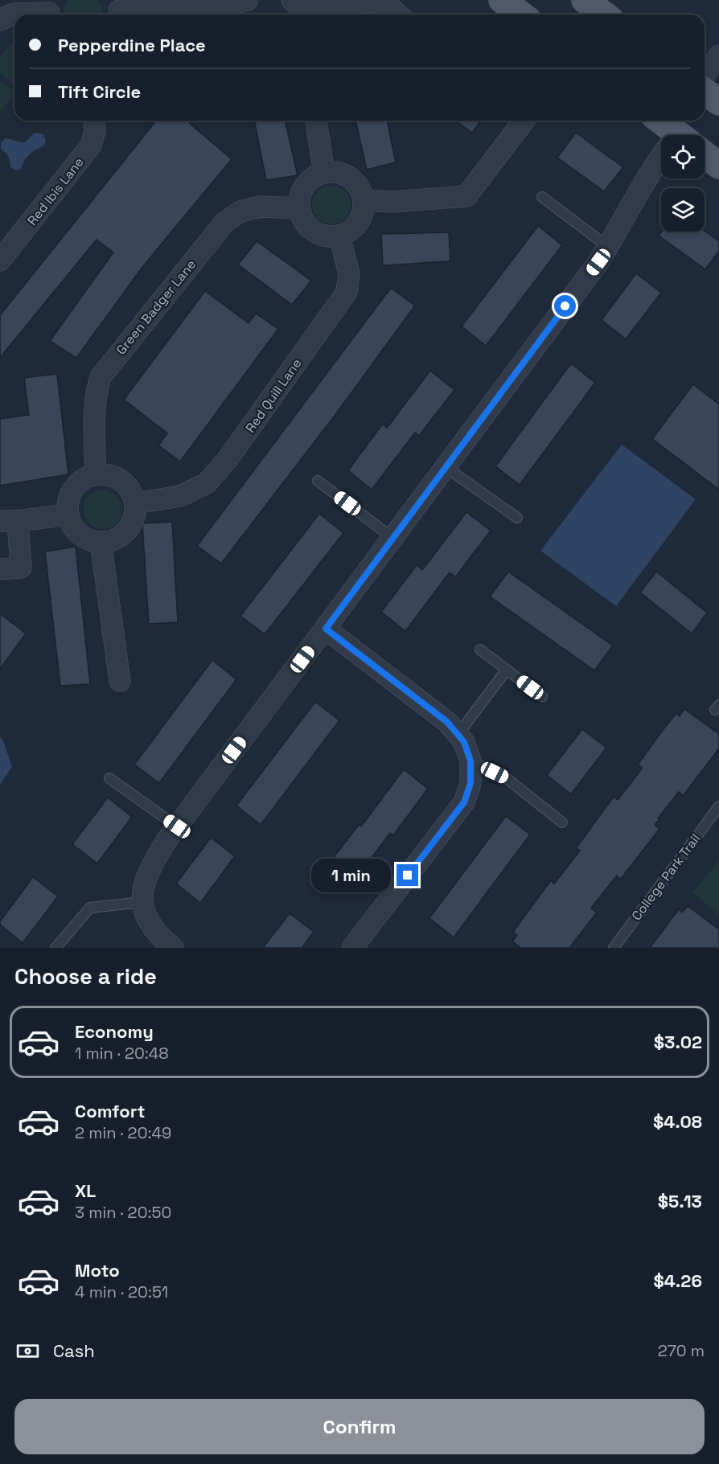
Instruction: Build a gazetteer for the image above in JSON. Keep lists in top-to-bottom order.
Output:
{
  "streets": {
    "street": ["Red Ibis Lane", "Green Badger Lane", "Red Quill Lane"],
    "lane": ["College Park Trail"]
  },
  "crossings": [
    ["Green Badger Lane", "Red Quill Lane"]
  ],
  "page": {
    "banner": ["Pepperdine Place", "Tift Circle"],
    "bubble": "1 min",
    "heading": "Choose a ride",
    "list": [
      {
        "name": "Economy",
        "note": "1 min · 20:48",
        "value": "$3.02"
      },
      {
        "name": "Comfort",
        "note": "2 min · 20:49",
        "value": "$4.08"
      },
      {
        "name": "XL",
        "note": "3 min · 20:50",
        "value": "$5.13"
      },
      {
        "name": "Moto",
        "note": "4 min · 20:51",
        "value": "$4.26"
      }
    ],
    "pay": ["Cash", "270 m"],
    "buttons": "Confirm"
  }
}
